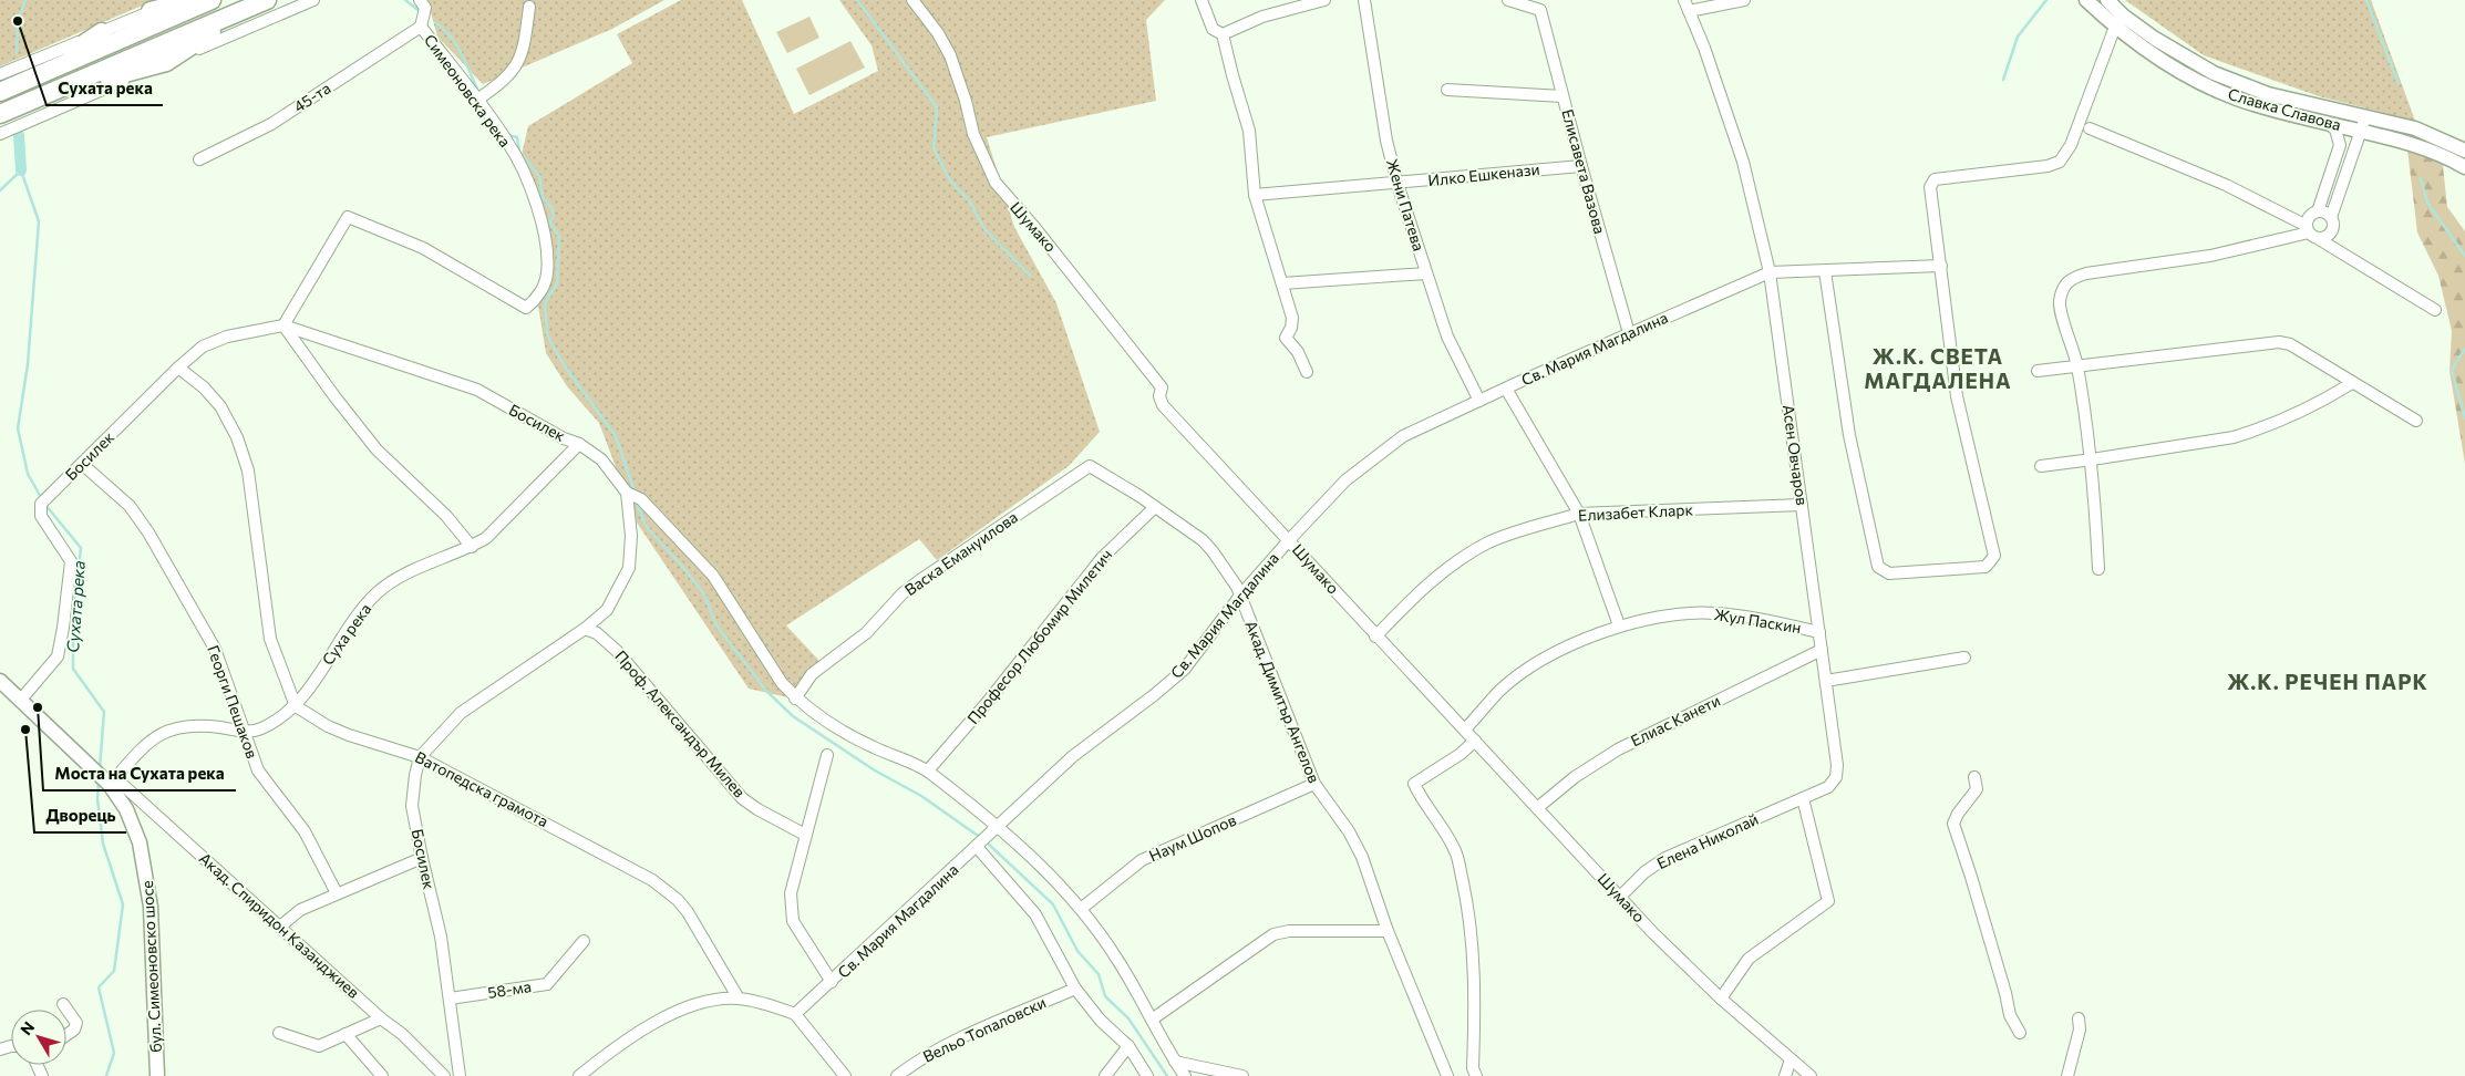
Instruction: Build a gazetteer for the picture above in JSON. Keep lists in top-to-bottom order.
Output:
{
  "streets": {
    "street": [
      "Симеоновска река",
      "45-та",
      "Славка Славова",
      "Елисавета Вазова",
      "Илко Ешкенази",
      "Жени Патева",
      "Шумако",
      "Св. Мария Магдалина",
      "Босилек",
      "Асен Овчаров",
      "Елизабет Кларк",
      "Васка Емануилова",
      "Жул Паскин",
      "Суха река",
      "Професор Любомир Милетич",
      "Георги Пешаков",
      "Акад. Димитър Ангелов",
      "Елиас Канети",
      "Проф. Александър Милев",
      "Ватопедска грамота",
      "Наум Шопов",
      "Елена Николай",
      "Акад. Спиридон Казанджиев",
      "бул. Симеоновско шосе",
      "58-ма",
      "Вельо Топаловски"
    ]
  },
  "crossings": [
    ["Симеоновска река", "45-та"],
    ["Симеоновска река", "Босилек"],
    ["Елисавета Вазова", "Илко Ешкенази"],
    ["Елисавета Вазова", "Св. Мария Магдалина"],
    ["Илко Ешкенази", "Жени Патева"],
    ["Жени Патева", "Св. Мария Магдалина"],
    ["Шумако", "Св. Мария Магдалина"],
    ["Шумако", "Елизабет Кларк"],
    ["Шумако", "Жул Паскин"],
    ["Шумако", "Елиас Канети"],
    ["Шумако", "Елена Николай"],
    ["Св. Мария Магдалина", "Асен Овчаров"],
    ["Св. Мария Магдалина", "Акад. Димитър Ангелов"],
    ["Босилек", "Суха река"],
    ["Босилек", "Георги Пешаков"],
    ["Босилек", "Проф. Александър Милев"],
    ["Босилек", "Ватопедска грамота"],
    ["Босилек", "бул. Симеоновско шосе"],
    ["Босилек", "58-ма"],
    ["Асен Овчаров", "Елизабет Кларк"],
    ["Асен Овчаров", "Жул Паскин"],
    ["Асен Овчаров", "Елиас Канети"],
    ["Асен Овчаров", "Елена Николай"],
    ["Васка Емануилова", "Акад. Димитър Ангелов"],
    ["Суха река", "Георги Пешаков"],
    ["Суха река", "Ватопедска грамота"],
    ["Суха река", "Акад. Спиридон Казанджиев"],
    ["Суха река", "бул. Симеоновско шосе"],
    ["Професор Любомир Милетич", "Акад. Димитър Ангелов"],
    ["Акад. Димитър Ангелов", "Наум Шопов"],
    ["Акад. Спиридон Казанджиев", "бул. Симеоновско шосе"]
  ],
  "districts": ["Ж.К. СВЕТА МАГДАЛЕНА", "Ж.К. РЕЧЕН ПАРК"],
  "water": ["Сухата река"],
  "places": ["Сухата река", "Моста на Сухата река", "Дворець"],
  "north": "top left"
}
